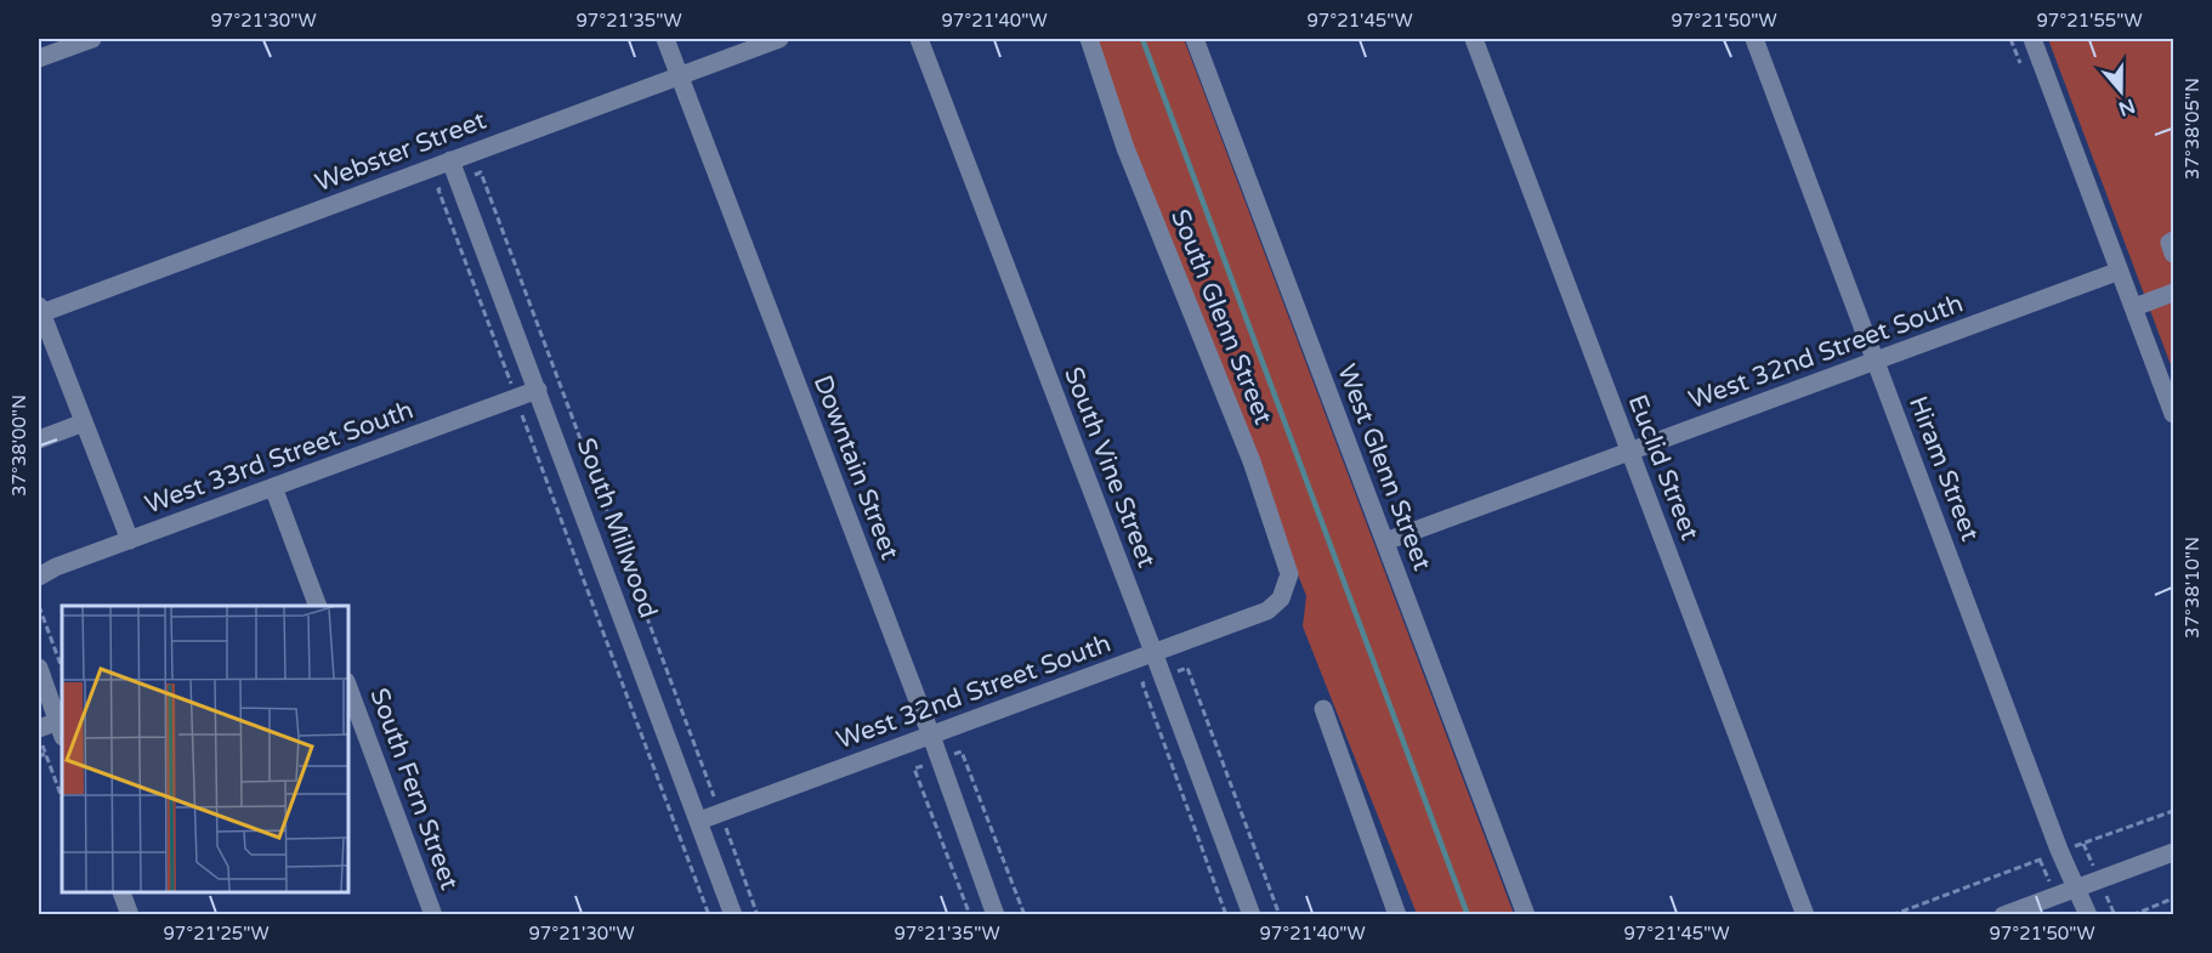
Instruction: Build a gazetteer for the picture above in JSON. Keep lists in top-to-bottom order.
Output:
{
  "streets": {
    "street": [
      "Webster Street",
      "South Glenn Street",
      "West 32nd Street South",
      "West 33rd Street South",
      "Downtain Street",
      "South Vine Street",
      "West Glenn Street",
      "Euclid Street",
      "Hiram Street",
      "South Millwood",
      "South Fern Street"
    ]
  },
  "crossings": [
    ["Webster Street", "Downtain Street"],
    ["Webster Street", "South Millwood"],
    ["South Glenn Street", "West 32nd Street South"],
    ["West 32nd Street South", "Downtain Street"],
    ["West 32nd Street South", "South Vine Street"],
    ["West 32nd Street South", "West Glenn Street"],
    ["West 32nd Street South", "Euclid Street"],
    ["West 32nd Street South", "Hiram Street"],
    ["West 32nd Street South", "South Millwood"],
    ["West 33rd Street South", "South Millwood"]
  ],
  "north": "bottom",
  "coordinates": [
    "97°21'30\"W",
    "97°21'35\"W",
    "97°21'40\"W",
    "97°21'45\"W",
    "97°21'50\"W",
    "97°21'55\"W",
    "37°38'05\"N",
    "37°38'00\"N",
    "37°38'10\"N",
    "97°21'25\"W"
  ]
}
